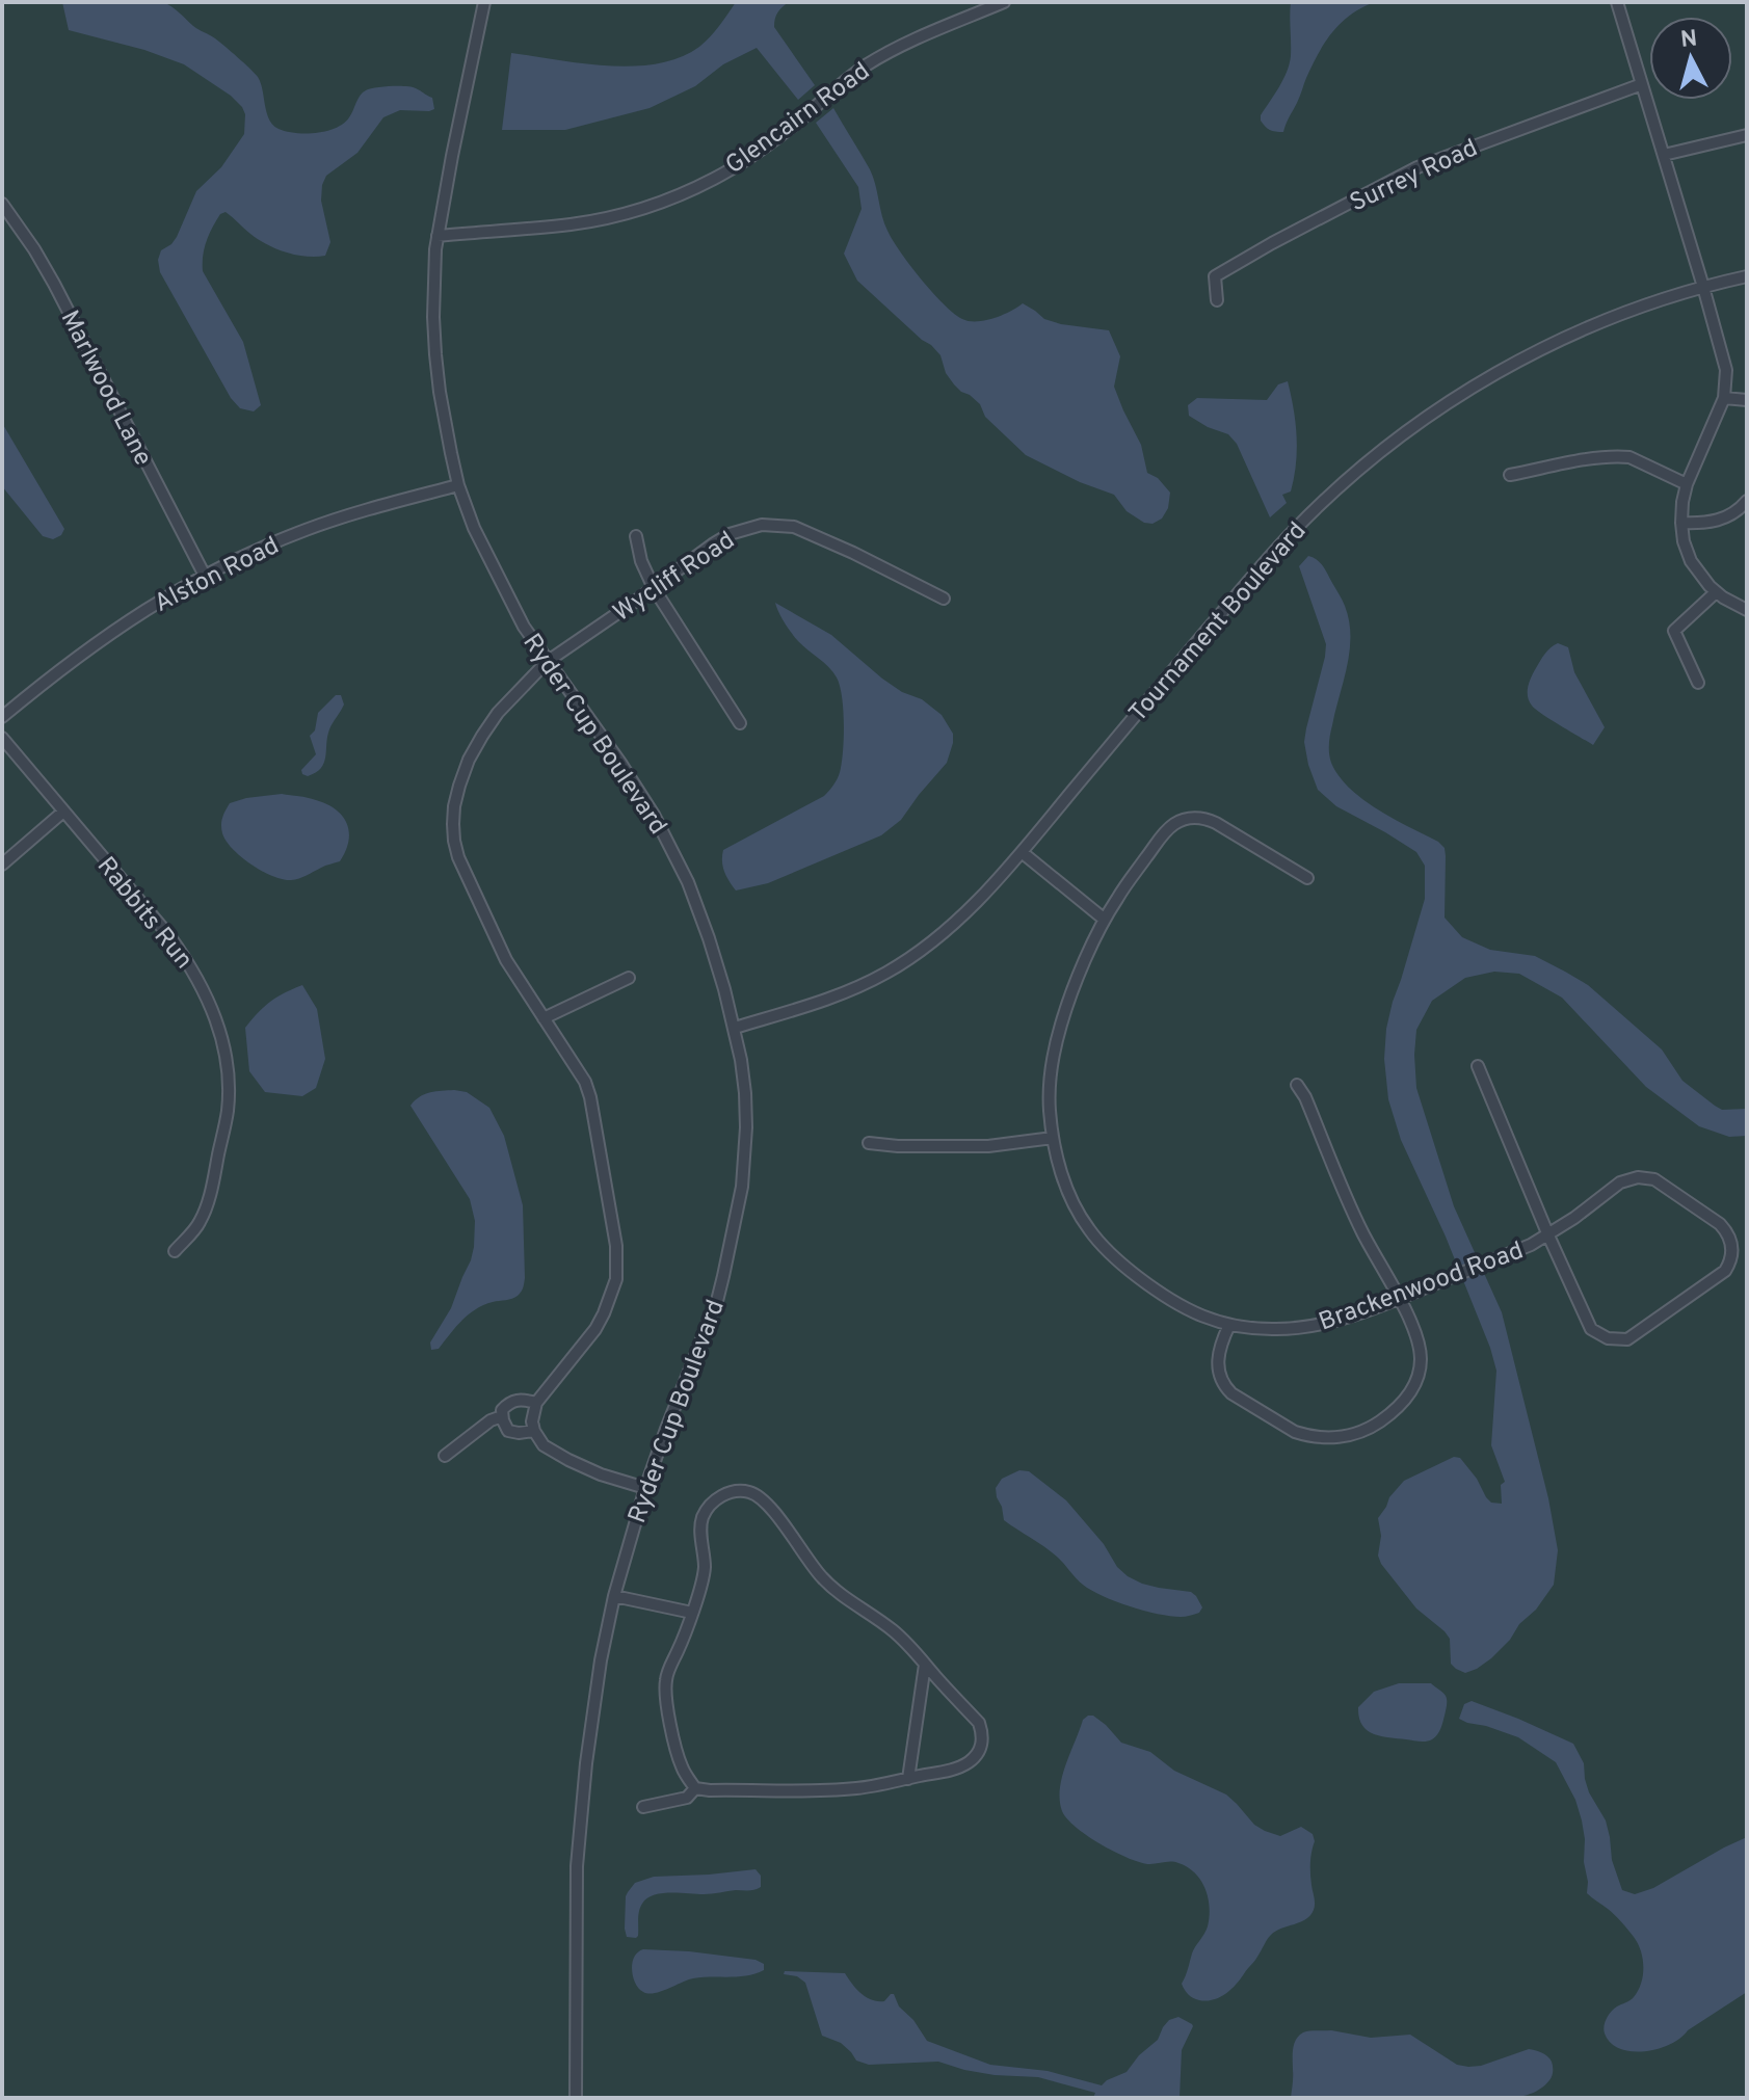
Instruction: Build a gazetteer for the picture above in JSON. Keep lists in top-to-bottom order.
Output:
{
  "streets": {
    "street": [
      "Glencairn Road",
      "Surrey Road",
      "Marlwood Lane",
      "Alston Road",
      "Wycliff Road",
      "Tournament Boulevard",
      "Ryder Cup Boulevard",
      "Rabbits Run",
      "Brackenwood Road"
    ]
  },
  "crossings": [
    ["Glencairn Road", "Ryder Cup Boulevard"],
    ["Marlwood Lane", "Alston Road"],
    ["Alston Road", "Ryder Cup Boulevard"],
    ["Wycliff Road", "Ryder Cup Boulevard"],
    ["Tournament Boulevard", "Ryder Cup Boulevard"]
  ],
  "north": "top"
}
